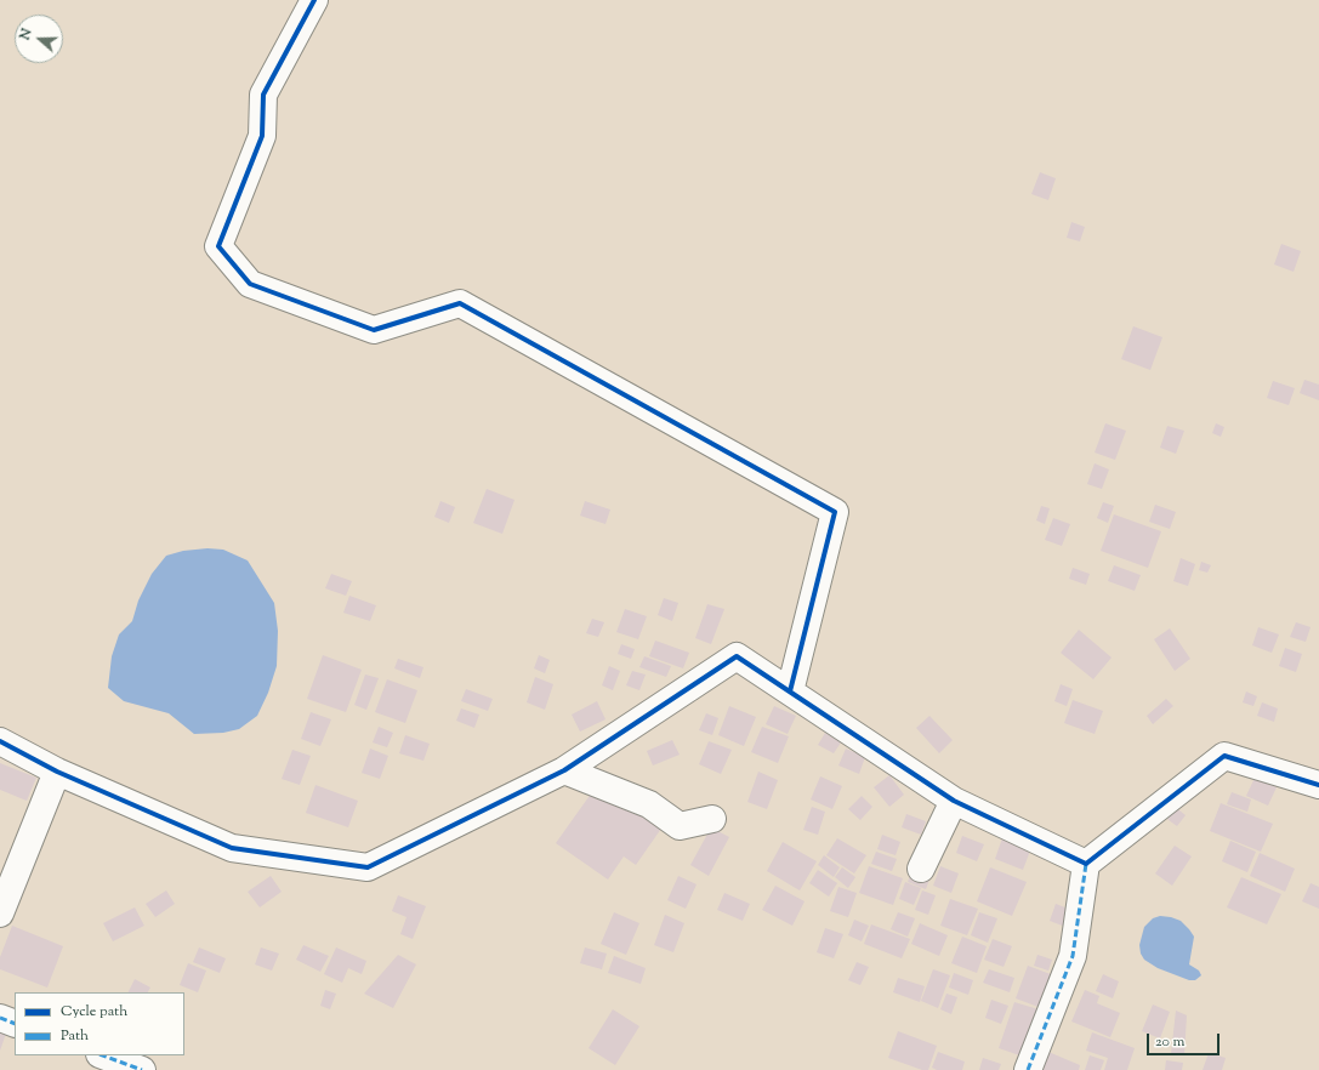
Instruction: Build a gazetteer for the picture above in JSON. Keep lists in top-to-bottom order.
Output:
{
  "legend": ["Cycle path", "Path"],
  "scale_bar": "20 m",
  "north": "left"
}
